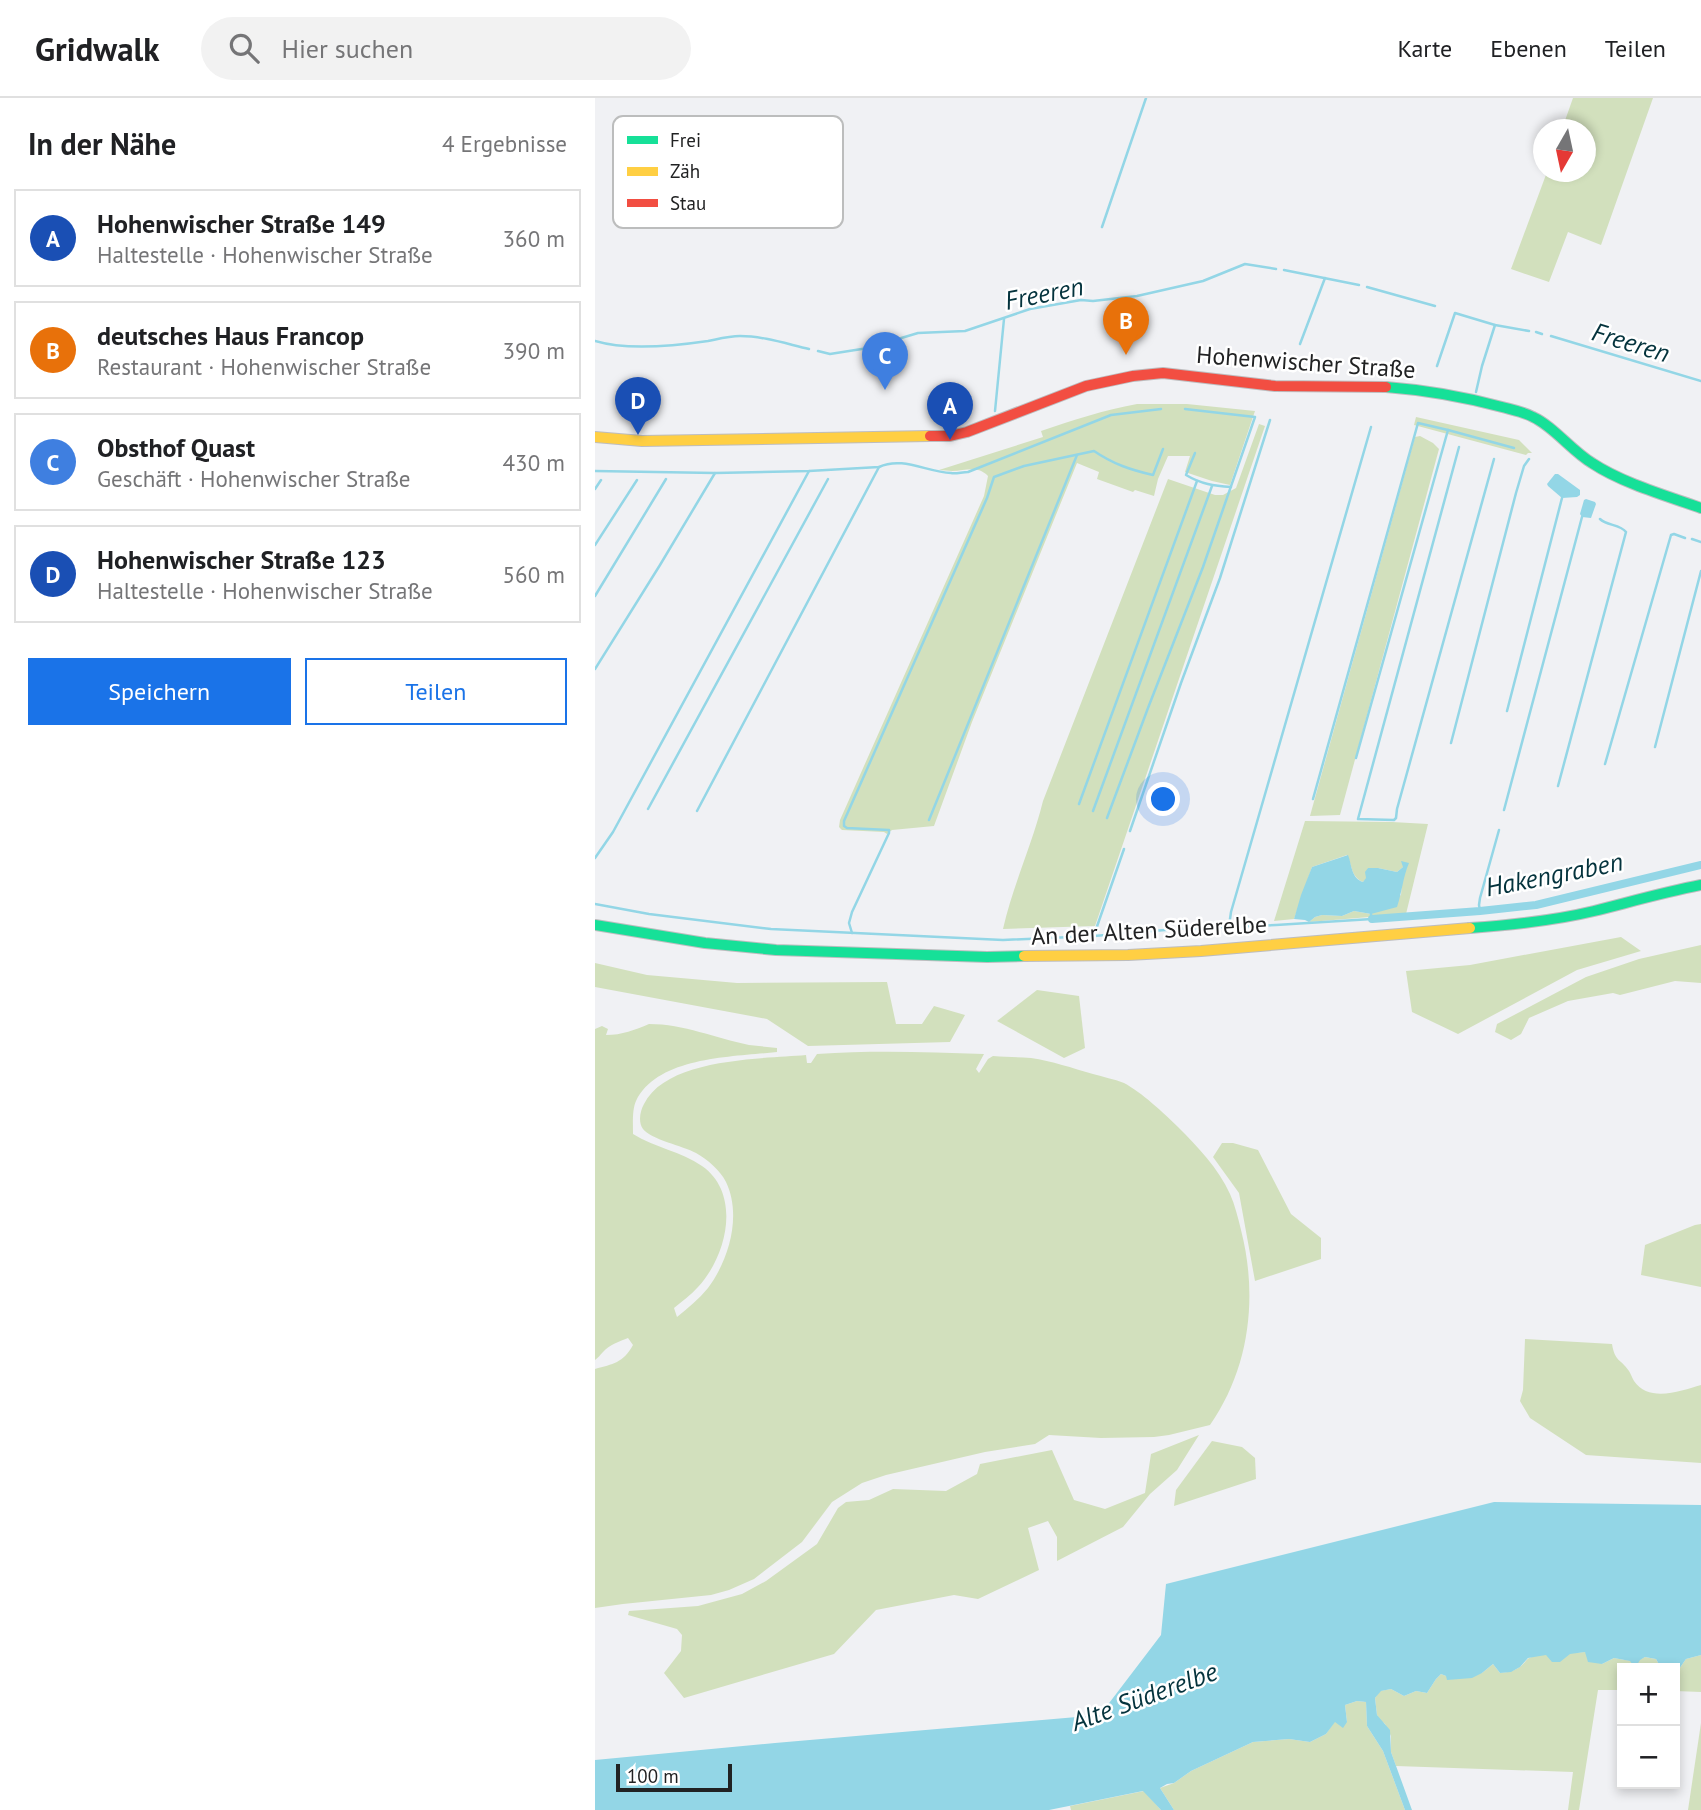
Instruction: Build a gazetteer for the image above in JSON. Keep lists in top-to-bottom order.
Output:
{
  "streets": {
    "main road": ["Hohenwischer Straße", "An der Alten Süderelbe"]
  },
  "water": ["Freeren", "Hakengraben", "Alte Süderelbe"],
  "legend": ["Frei", "Zäh", "Stau"],
  "scale_bar": "100 m",
  "north": "bottom",
  "page": {
    "header": "Gridwalk",
    "search": "Hier suchen",
    "nav": ["Karte", "Ebenen", "Teilen"],
    "heading": ["In der Nähe", "4 Ergebnisse"],
    "list": [
      {
        "mark": "A",
        "name": "Hohenwischer Straße 149",
        "note": "Haltestelle · Hohenwischer Straße",
        "value": "360 m"
      },
      {
        "mark": "B",
        "name": "deutsches Haus Francop",
        "note": "Restaurant · Hohenwischer Straße",
        "value": "390 m"
      },
      {
        "mark": "C",
        "name": "Obsthof Quast",
        "note": "Geschäft · Hohenwischer Straße",
        "value": "430 m"
      },
      {
        "mark": "D",
        "name": "Hohenwischer Straße 123",
        "note": "Haltestelle · Hohenwischer Straße",
        "value": "560 m"
      }
    ],
    "pins": [
      "B",
      "C",
      "D",
      "A"
    ],
    "buttons": ["Speichern", "Teilen"],
    "map_buttons": ["+", "−"],
    "scale": "100 m"
  }
}
